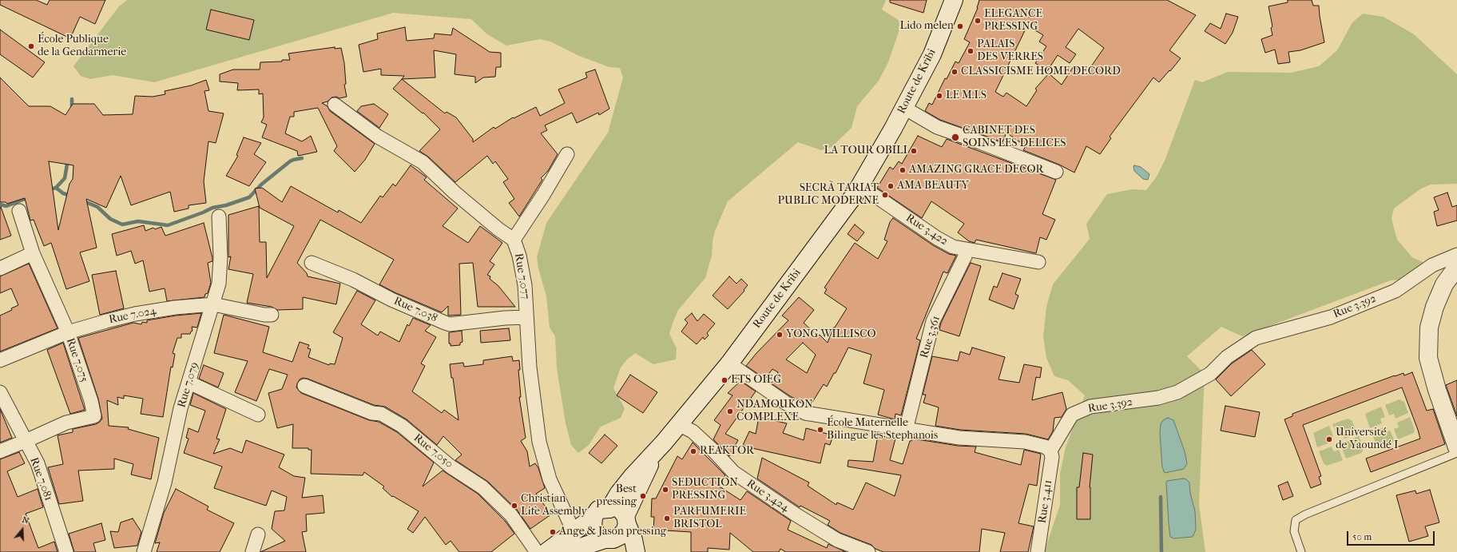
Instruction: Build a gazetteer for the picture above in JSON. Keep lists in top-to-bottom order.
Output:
{
  "streets": {
    "main road": ["Route de Kribi"],
    "street": [
      "Rue 3.422",
      "Rue 7.077",
      "Rue 3.392",
      "Rue 7.038",
      "Rue 7.024",
      "Rue 3.361",
      "Rue 7.075",
      "Rue 7.079",
      "Rue 7.050",
      "Rue 7.081",
      "Rue 3.424",
      "Rue 3.411"
    ]
  },
  "crossings": [
    ["Route de Kribi", "Rue 3.422"],
    ["Route de Kribi", "Rue 3.424"],
    ["Rue 3.422", "Rue 3.361"],
    ["Rue 7.077", "Rue 7.038"],
    ["Rue 3.392", "Rue 3.411"],
    ["Rue 7.024", "Rue 7.075"],
    ["Rue 7.024", "Rue 7.079"],
    ["Rue 7.075", "Rue 7.081"]
  ],
  "places": [
    "ELEGANCE PRESSING",
    "Lido melen",
    "École Publique de la Gendarmerie",
    "PALAIS DES VERRES",
    "CLASSICISME HOME DECORD",
    "LE M.I.S",
    "CABINET DES SOINS LES DELICES",
    "LA TOUR OBILI",
    "AMAZING GRACE DECOR",
    "AMA BEAUTY",
    "SECRÃ TARIAT PUBLIC MODERNE",
    "YONG WILLISCO",
    "ETS OIEG",
    "NDAMOUKON COMPLEXE",
    "École Maternelle Bilingue les Stephanois",
    "Université de Yaoundé I",
    "REAKTOR",
    "SEDUCTION PRESSING",
    "Best pressing",
    "Christian Life Assembly",
    "PARFUMERIE BRISTOL",
    "Ange & Jason pressing"
  ],
  "scale_bar": "50 m",
  "north": "top"
}
